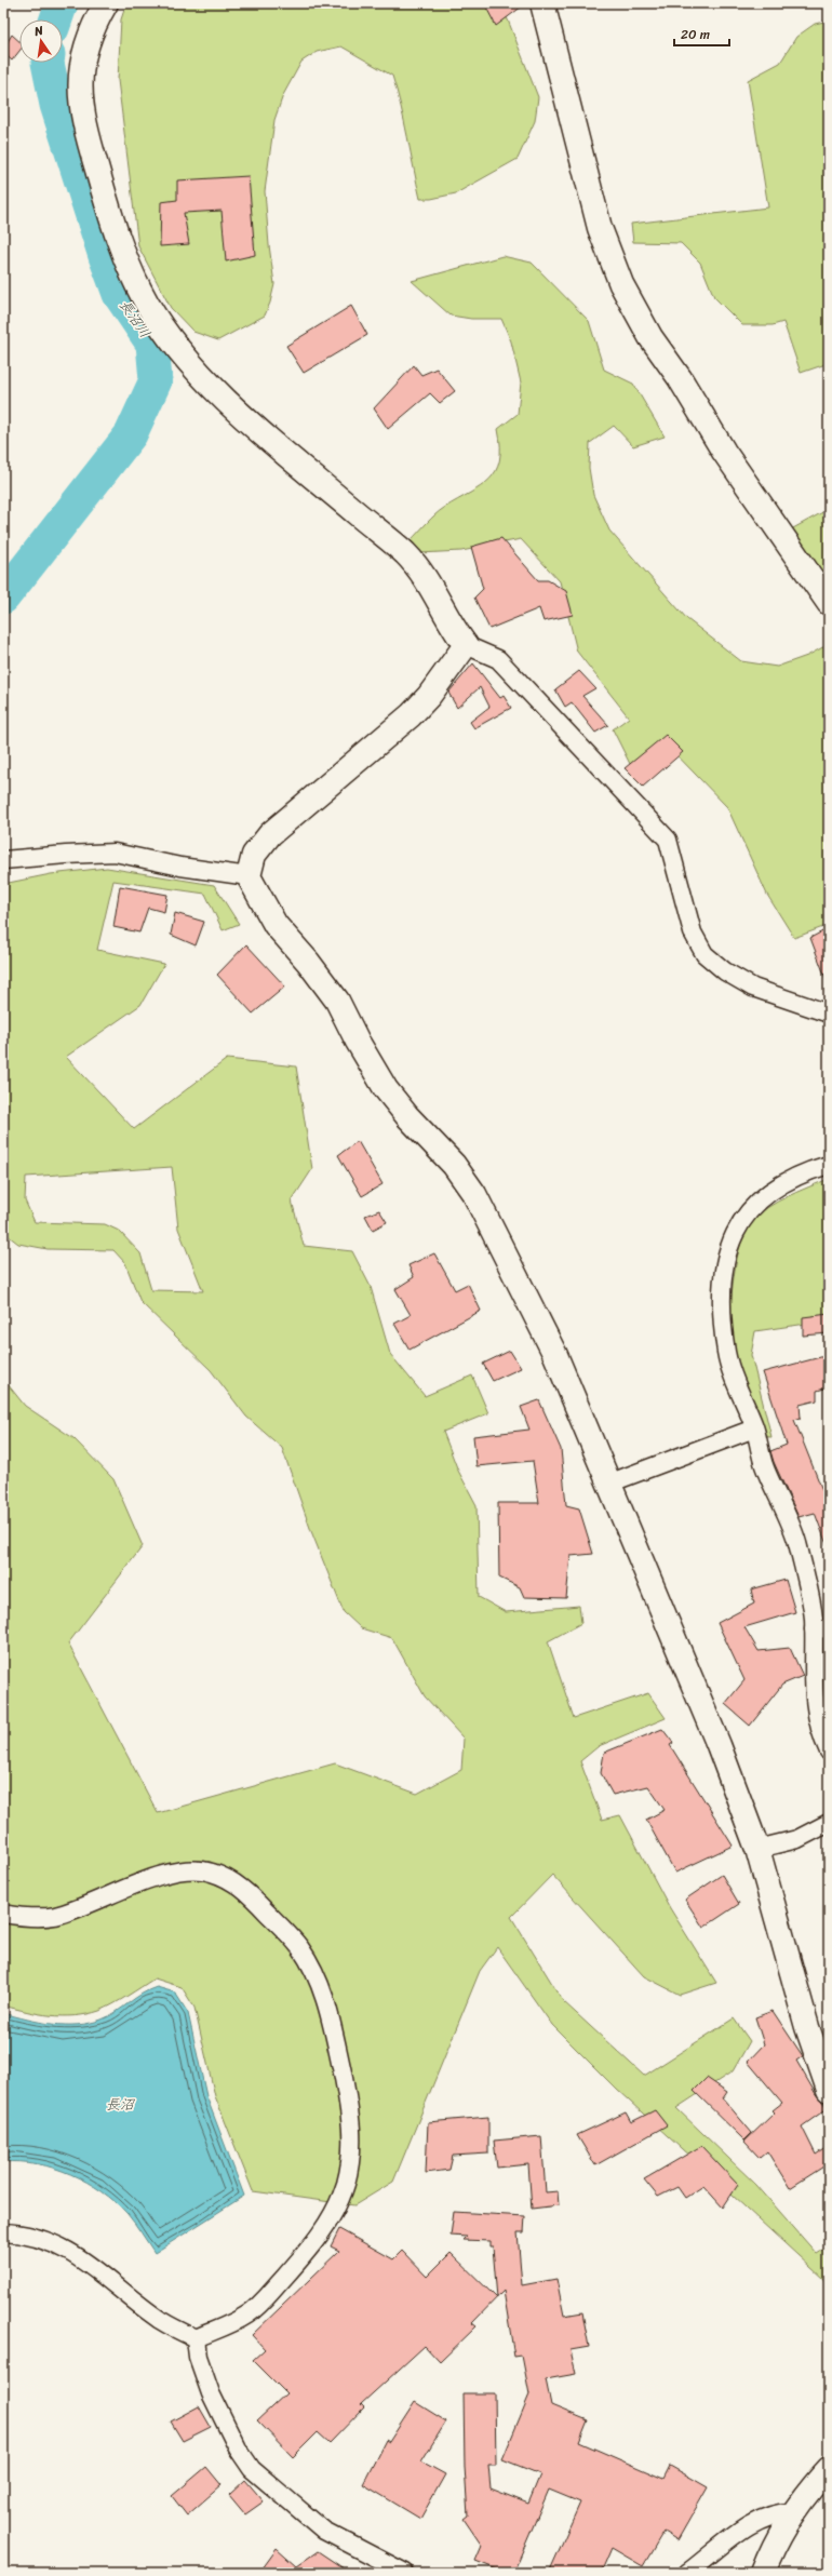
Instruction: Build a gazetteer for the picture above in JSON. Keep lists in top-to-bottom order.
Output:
{
  "water": ["長沼川", "長沼"],
  "scale_bar": "20 m",
  "north": "top"
}
